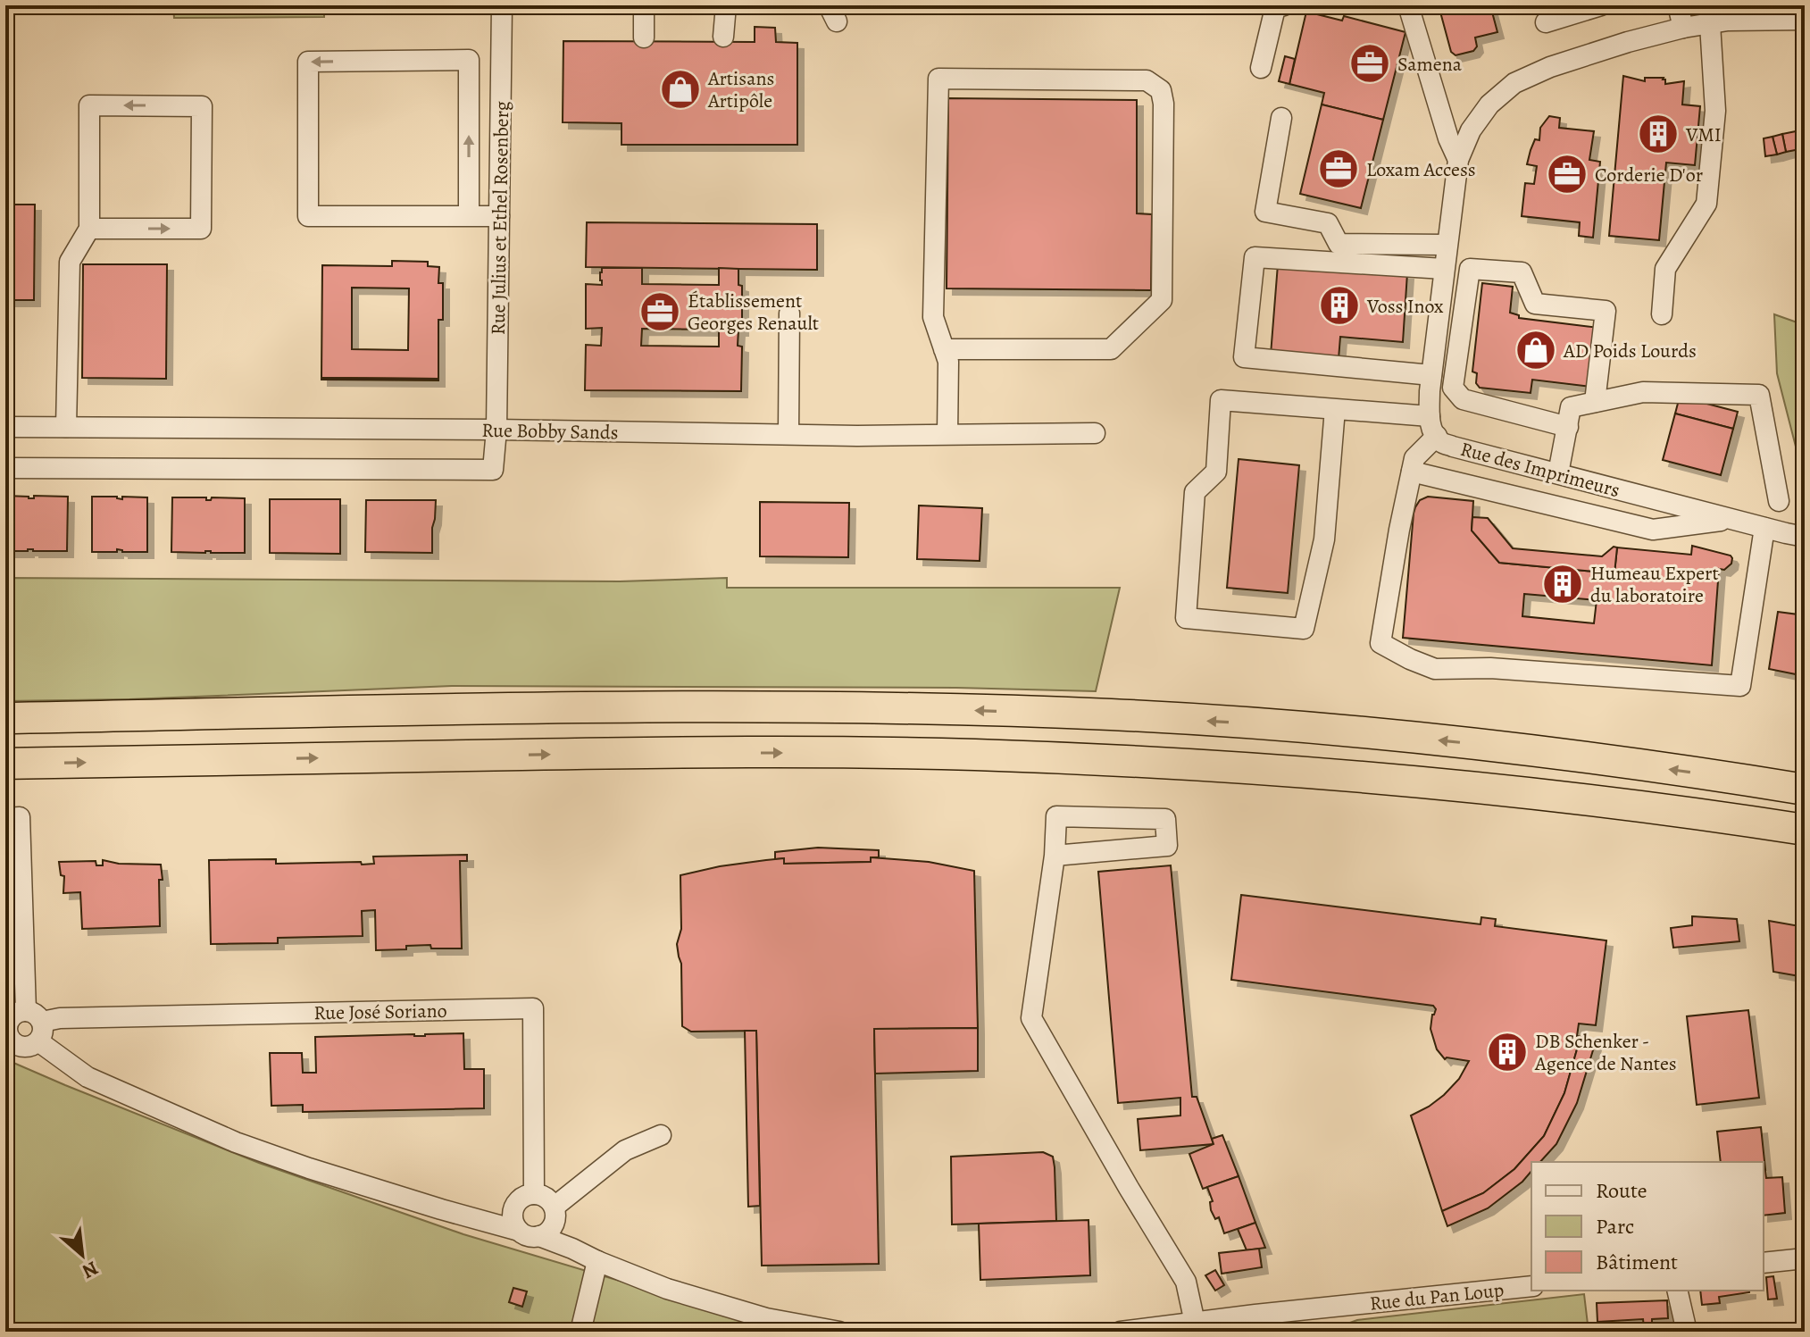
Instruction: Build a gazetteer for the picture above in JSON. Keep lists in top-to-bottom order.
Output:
{
  "streets": {
    "street": [
      "Rue Julius et Ethel Rosenberg",
      "Rue Bobby Sands",
      "Rue des Imprimeurs",
      "Rue José Soriano",
      "Rue du Pan Loup"
    ]
  },
  "crossings": [
    ["Rue Julius et Ethel Rosenberg", "Rue Bobby Sands"]
  ],
  "places": {
    "office": [
      "Samena",
      "Loxam Access",
      "Corderie D'or",
      "Établissement Georges Renault"
    ],
    "shop": ["Artisans Artipôle", "AD Poids Lourds"],
    "building": [
      "VMI",
      "Voss Inox",
      "Humeau Expert du laboratoire",
      "DB Schenker - Agence de Nantes"
    ]
  },
  "legend": ["Route", "Parc", "Bâtiment"],
  "north": "bottom right"
}
